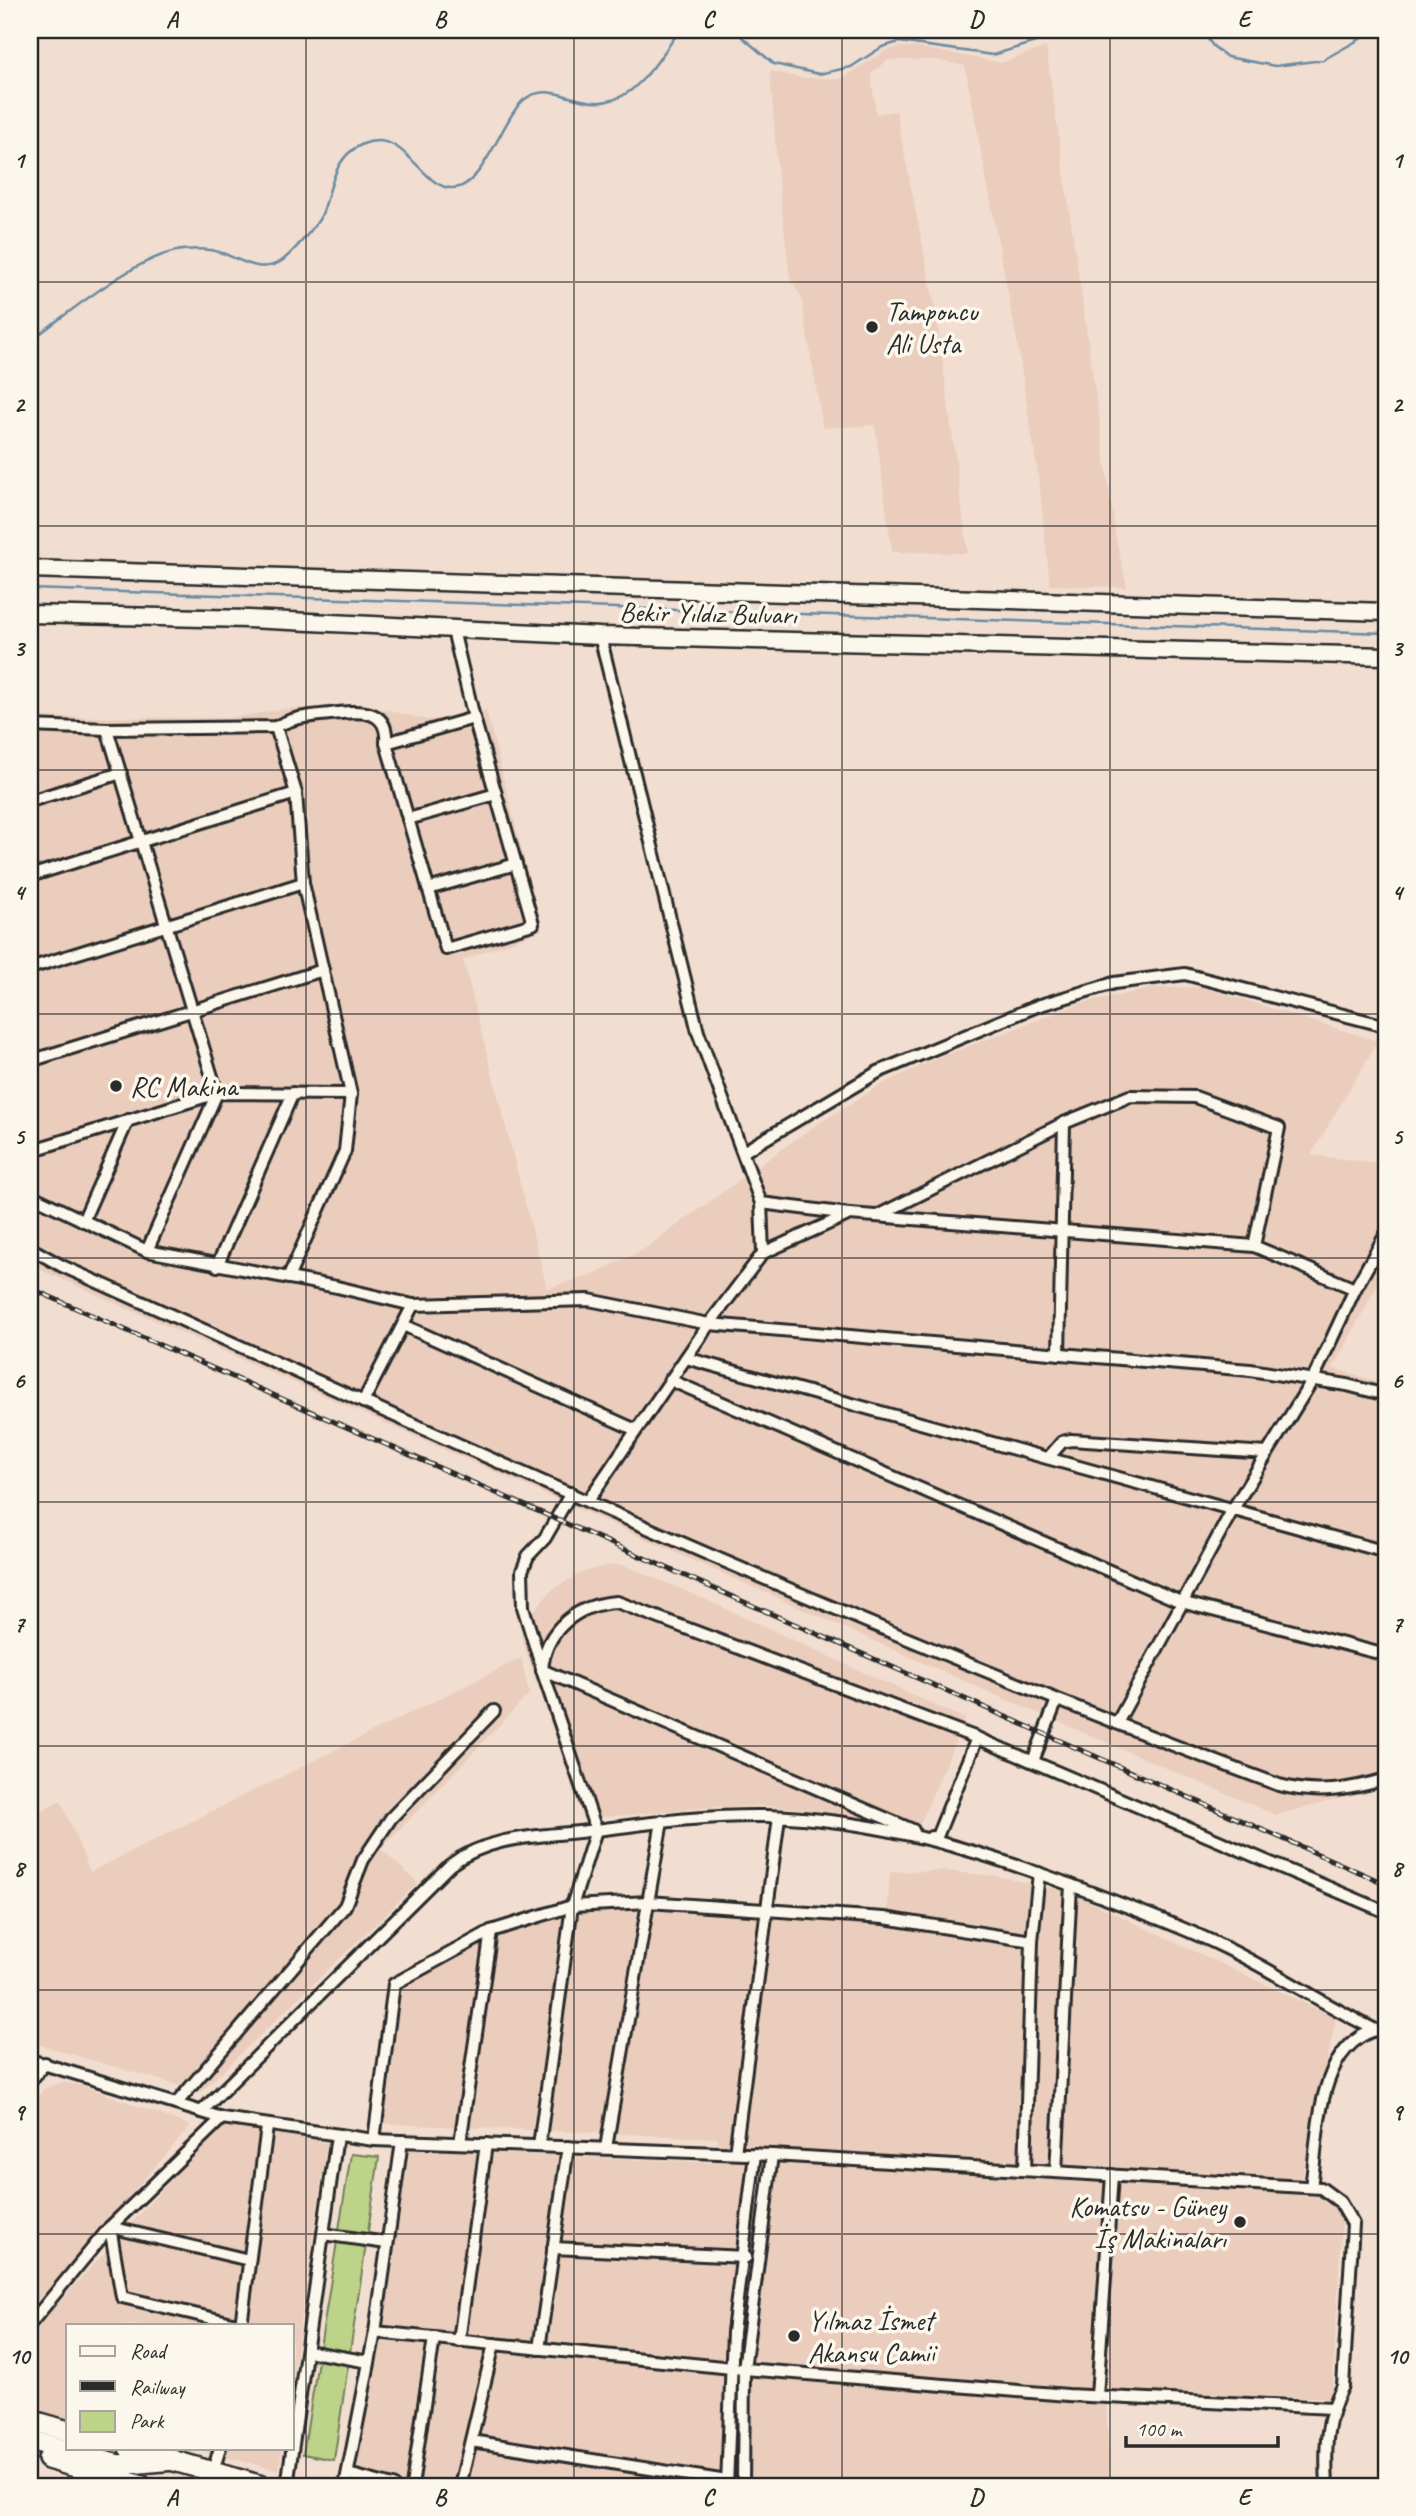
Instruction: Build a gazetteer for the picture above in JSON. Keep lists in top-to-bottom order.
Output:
{
  "streets": {
    "main road": ["Bekir Yıldız Bulvarı"]
  },
  "places": [
    "Tamponcu Ali Usta",
    "RC Makina",
    "Komatsu - Güney İş Makinaları",
    "Yılmaz İsmet Akansu Camii"
  ],
  "legend": ["Road", "Railway", "Park"],
  "scale_bar": "100 m",
  "grid": {
    "columns": [
      "A",
      "B",
      "C",
      "D",
      "E"
    ],
    "rows": [
      "1",
      "2",
      "3",
      "4",
      "5",
      "6",
      "7",
      "8",
      "9",
      "10"
    ]
  }
}
